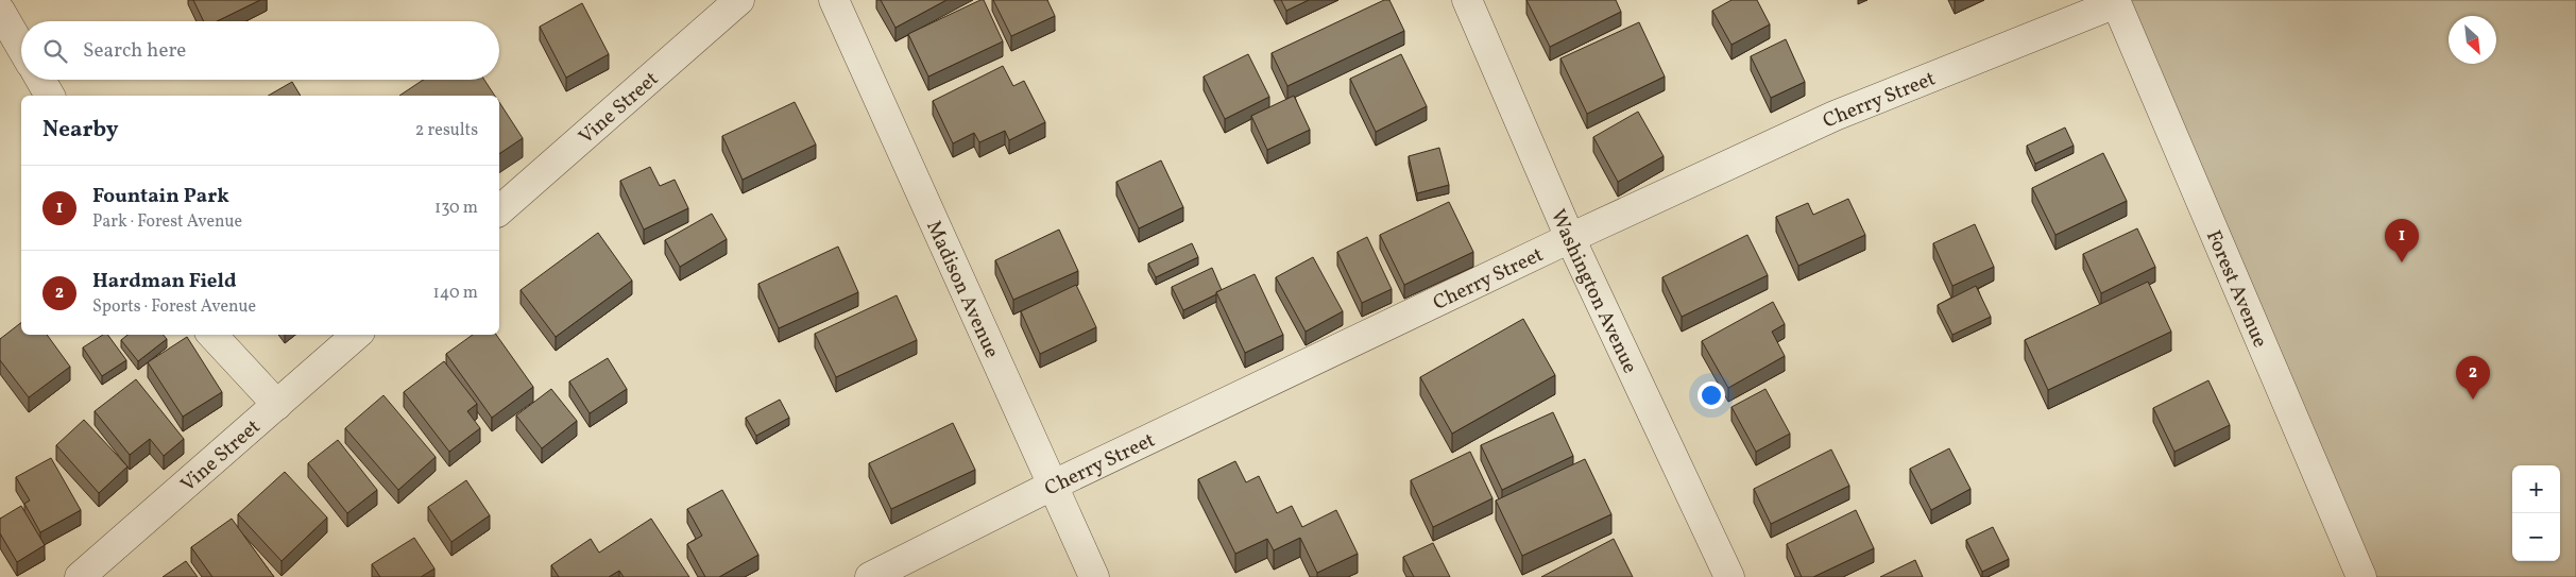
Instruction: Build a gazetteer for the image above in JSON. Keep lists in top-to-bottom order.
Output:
{
  "streets": {
    "street": [
      "Cherry Street",
      "Vine Street",
      "Forest Avenue",
      "Madison Avenue",
      "Washington Avenue"
    ]
  },
  "crossings": [
    ["Cherry Street", "Forest Avenue"],
    ["Cherry Street", "Madison Avenue"],
    ["Cherry Street", "Washington Avenue"]
  ],
  "north": "bottom right",
  "page": {
    "search": "Search here",
    "heading": ["Nearby", "2 results"],
    "list": [
      {
        "mark": "1",
        "name": "Fountain Park",
        "note": "Park · Forest Avenue",
        "value": "130 m"
      },
      {
        "mark": "2",
        "name": "Hardman Field",
        "note": "Sports · Forest Avenue",
        "value": "140 m"
      }
    ],
    "pins": ["1", "2"],
    "map_buttons": ["+", "−"]
  }
}
